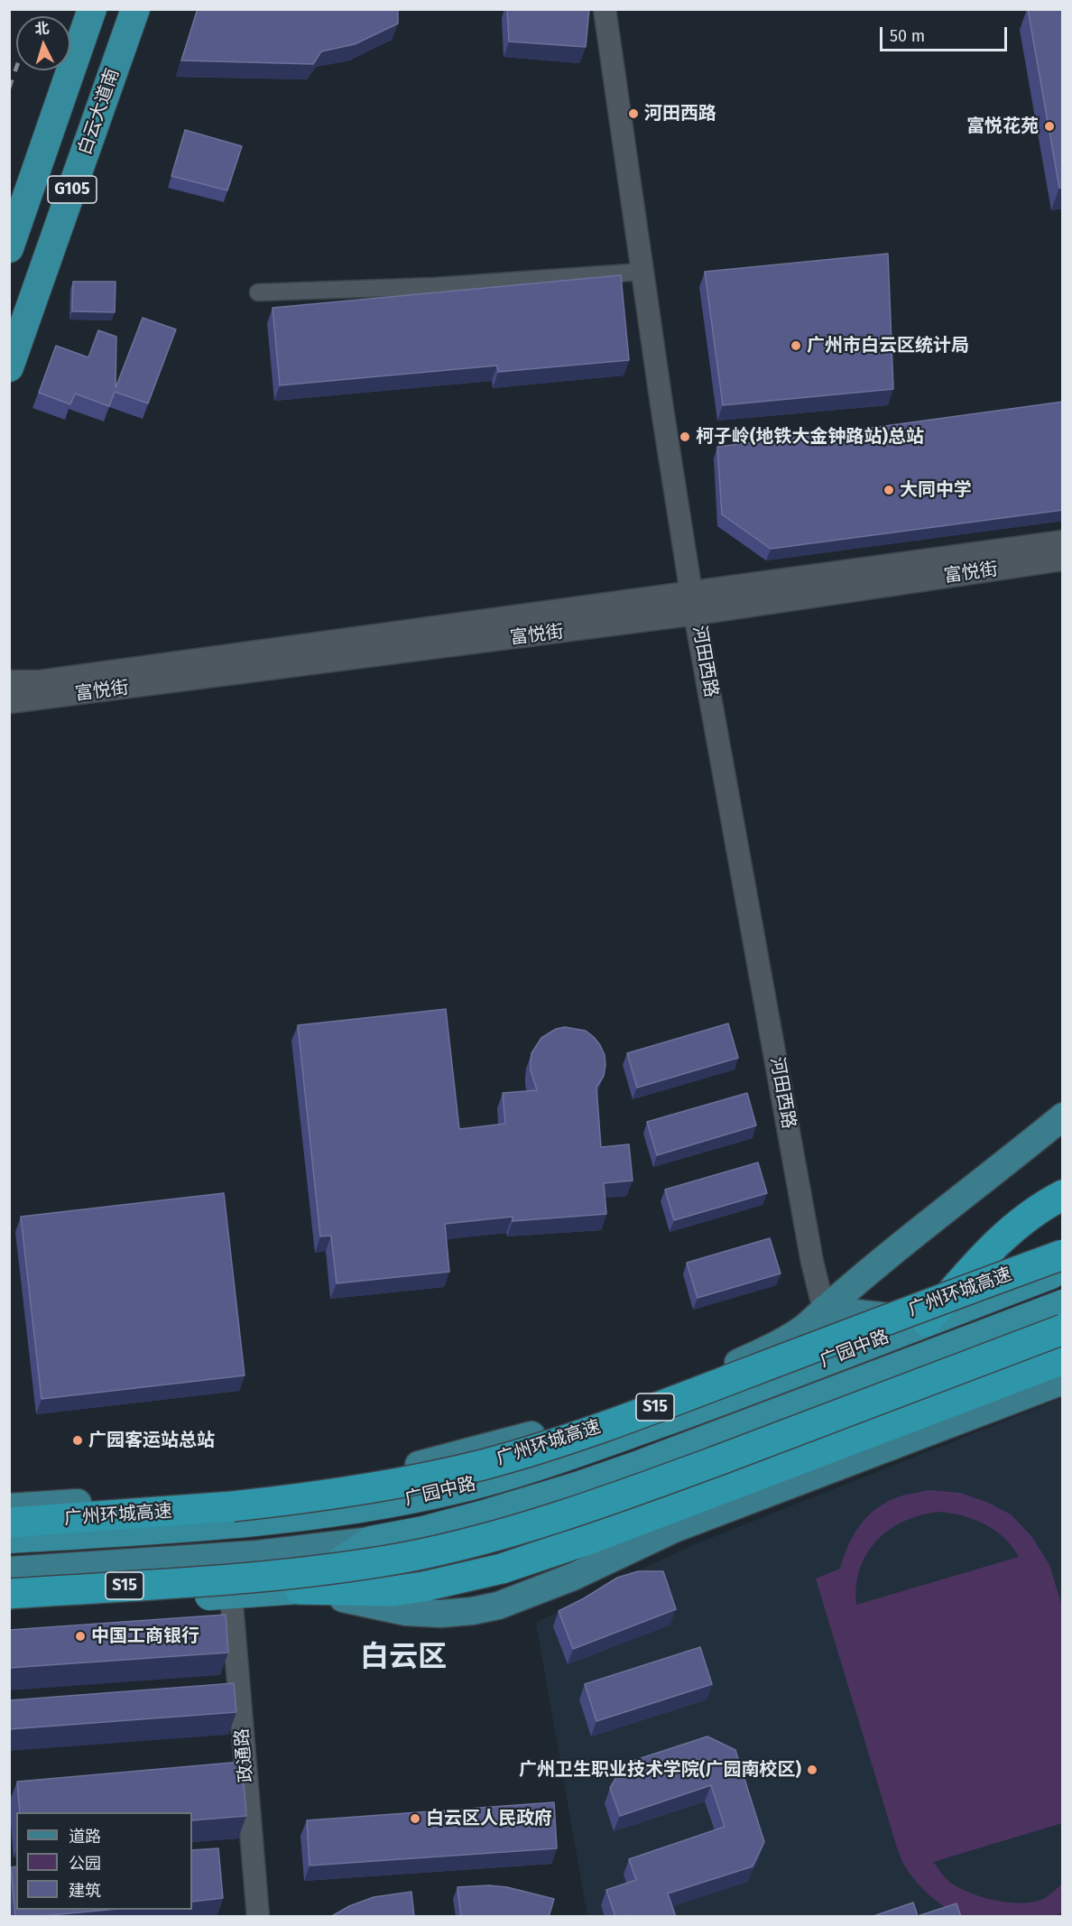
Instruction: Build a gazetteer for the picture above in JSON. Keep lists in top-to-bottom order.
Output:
{
  "streets": {
    "highway": [
      "白云大道南",
      "G105",
      "广州环城高速",
      "广园中路",
      "S15"
    ],
    "street": ["富悦街", "河田西路", "政通路"]
  },
  "crossings": [
    ["富悦街", "河田西路"]
  ],
  "districts": ["白云区"],
  "places": [
    "河田西路",
    "富悦花苑",
    "广州市白云区统计局",
    "柯子岭(地铁大金钟路站)总站",
    "大同中学",
    "广园客运站总站",
    "中国工商银行",
    "广州卫生职业技术学院(广园南校区)",
    "白云区人民政府"
  ],
  "legend": ["道路", "公园", "建筑"],
  "scale_bar": "50 m",
  "north": "top"
}
